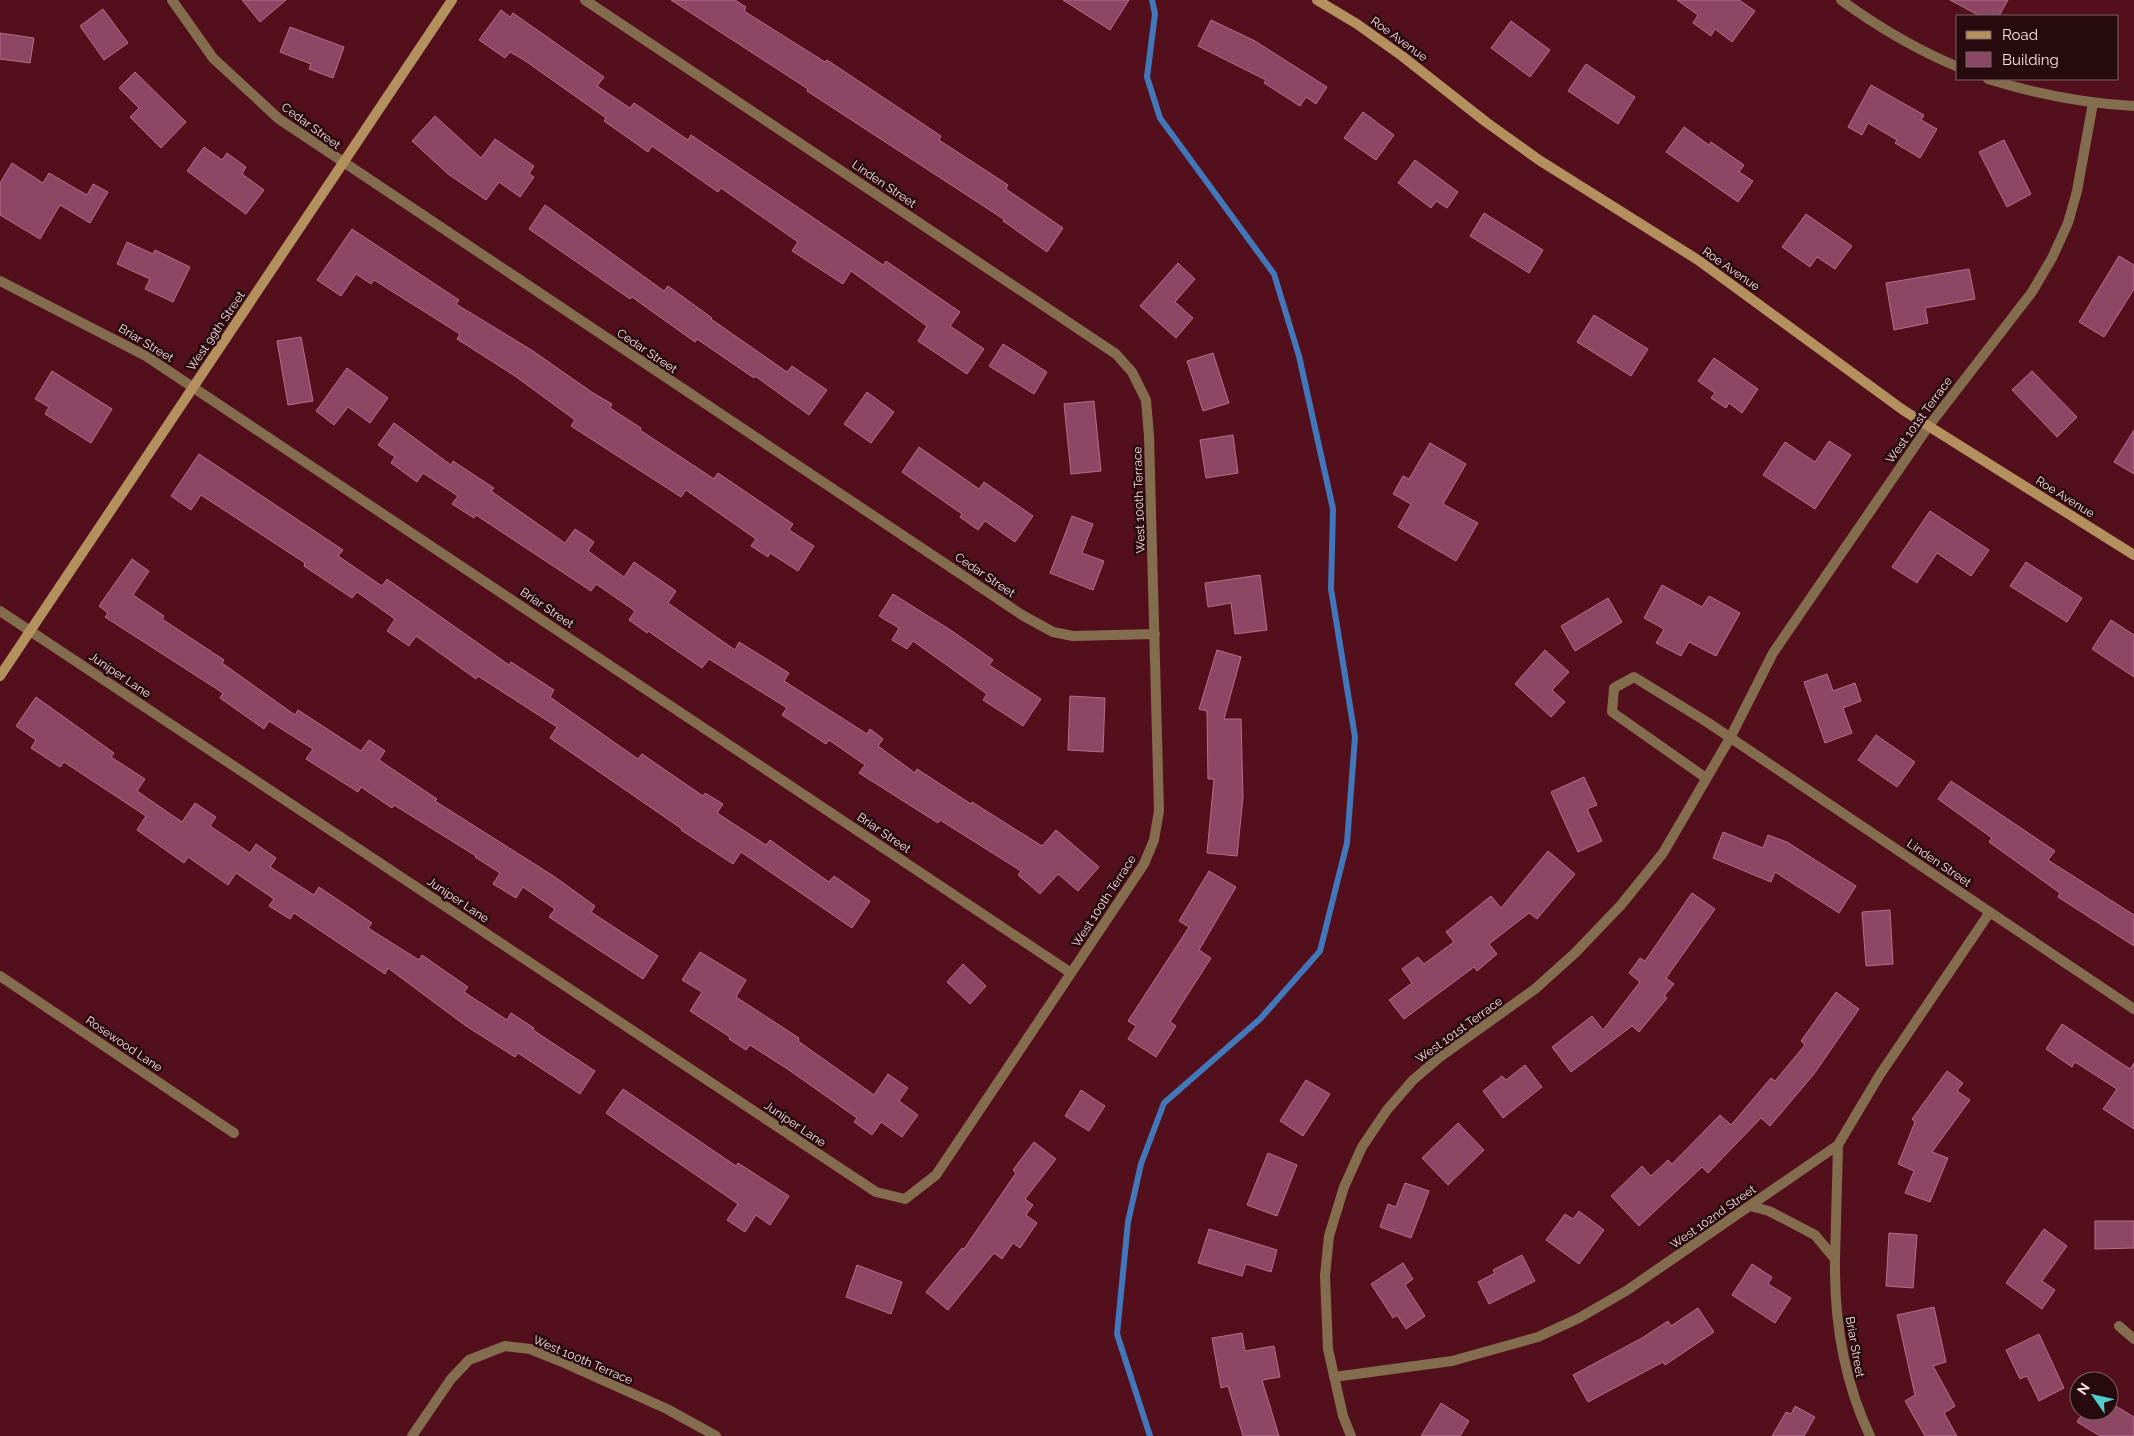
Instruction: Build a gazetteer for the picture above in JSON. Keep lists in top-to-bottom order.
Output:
{
  "streets": {
    "main road": ["Roe Avenue", "West 99th Street"],
    "street": [
      "Cedar Street",
      "Linden Street",
      "Briar Street",
      "West 101st Terrace",
      "West 100th Terrace",
      "Juniper Lane",
      "Rosewood Lane",
      "West 102nd Street"
    ]
  },
  "crossings": [
    ["Roe Avenue", "West 101st Terrace"],
    ["Cedar Street", "West 99th Street"],
    ["Cedar Street", "West 100th Terrace"],
    ["Linden Street", "West 101st Terrace"],
    ["Linden Street", "West 100th Terrace"],
    ["Linden Street", "West 102nd Street"],
    ["West 99th Street", "Briar Street"],
    ["West 99th Street", "Juniper Lane"],
    ["Briar Street", "West 100th Terrace"],
    ["Briar Street", "West 102nd Street"],
    ["West 101st Terrace", "West 102nd Street"],
    ["West 100th Terrace", "Juniper Lane"]
  ],
  "legend": ["Road", "Building"],
  "north": "top left"
}
